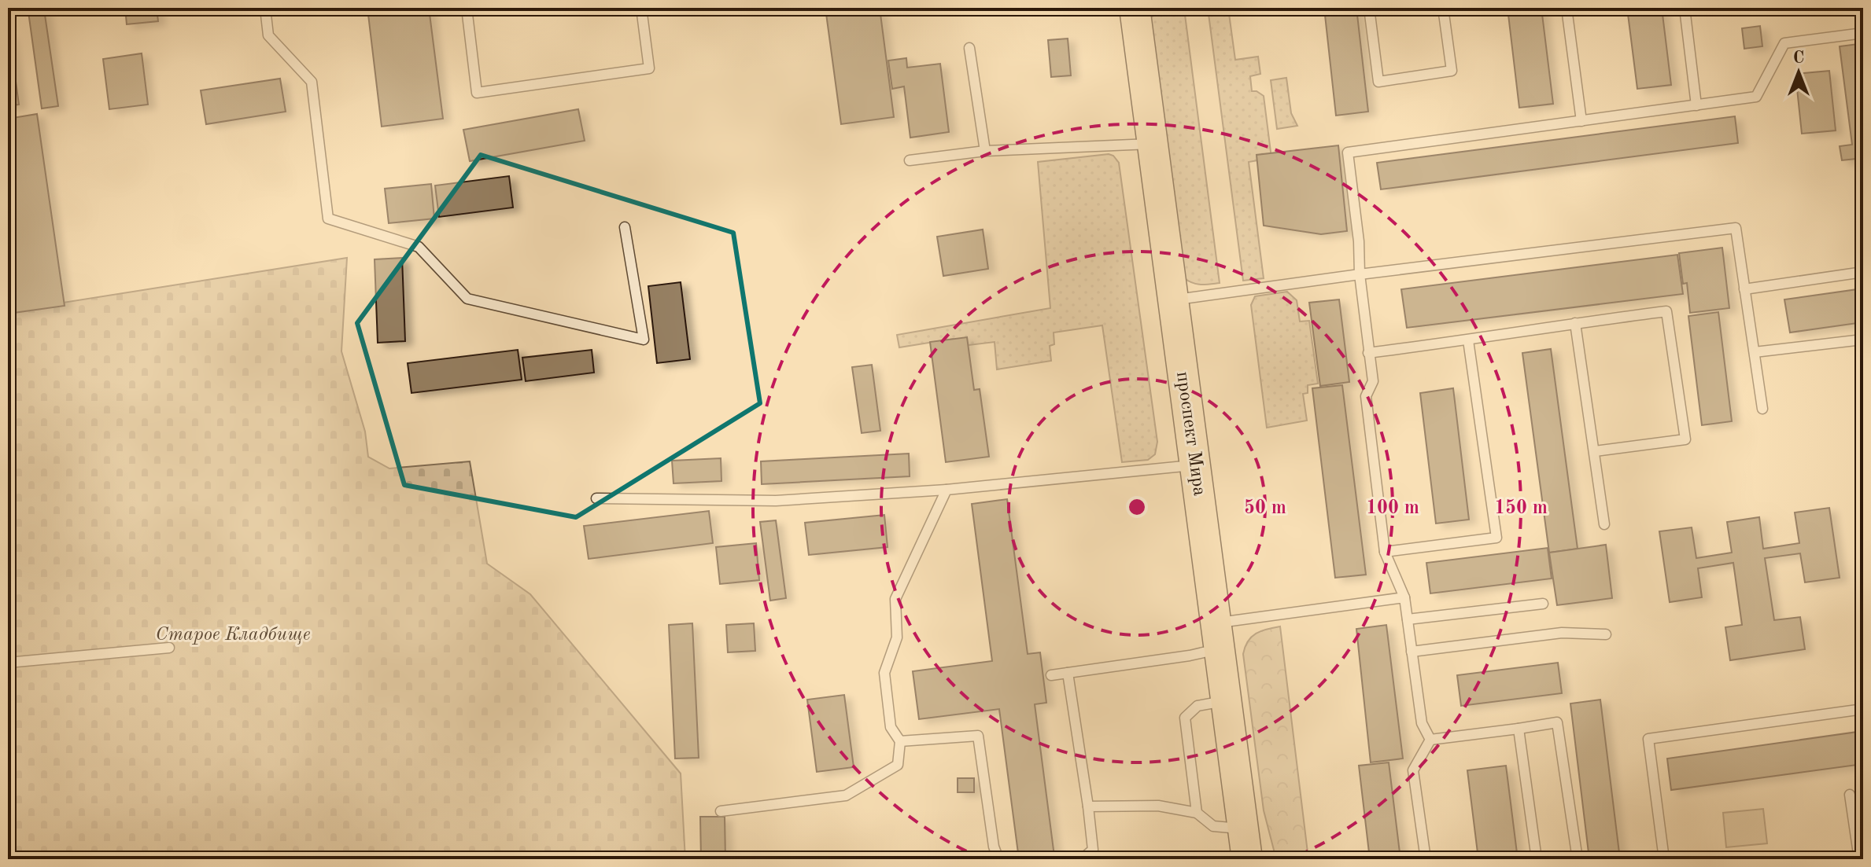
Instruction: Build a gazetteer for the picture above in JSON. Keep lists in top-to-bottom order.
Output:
{
  "streets": {
    "main road": ["проспект Мира"]
  },
  "parks": ["Старое Кладбище"],
  "north": "top",
  "rings": ["50 m", "100 m", "150 m"]
}
